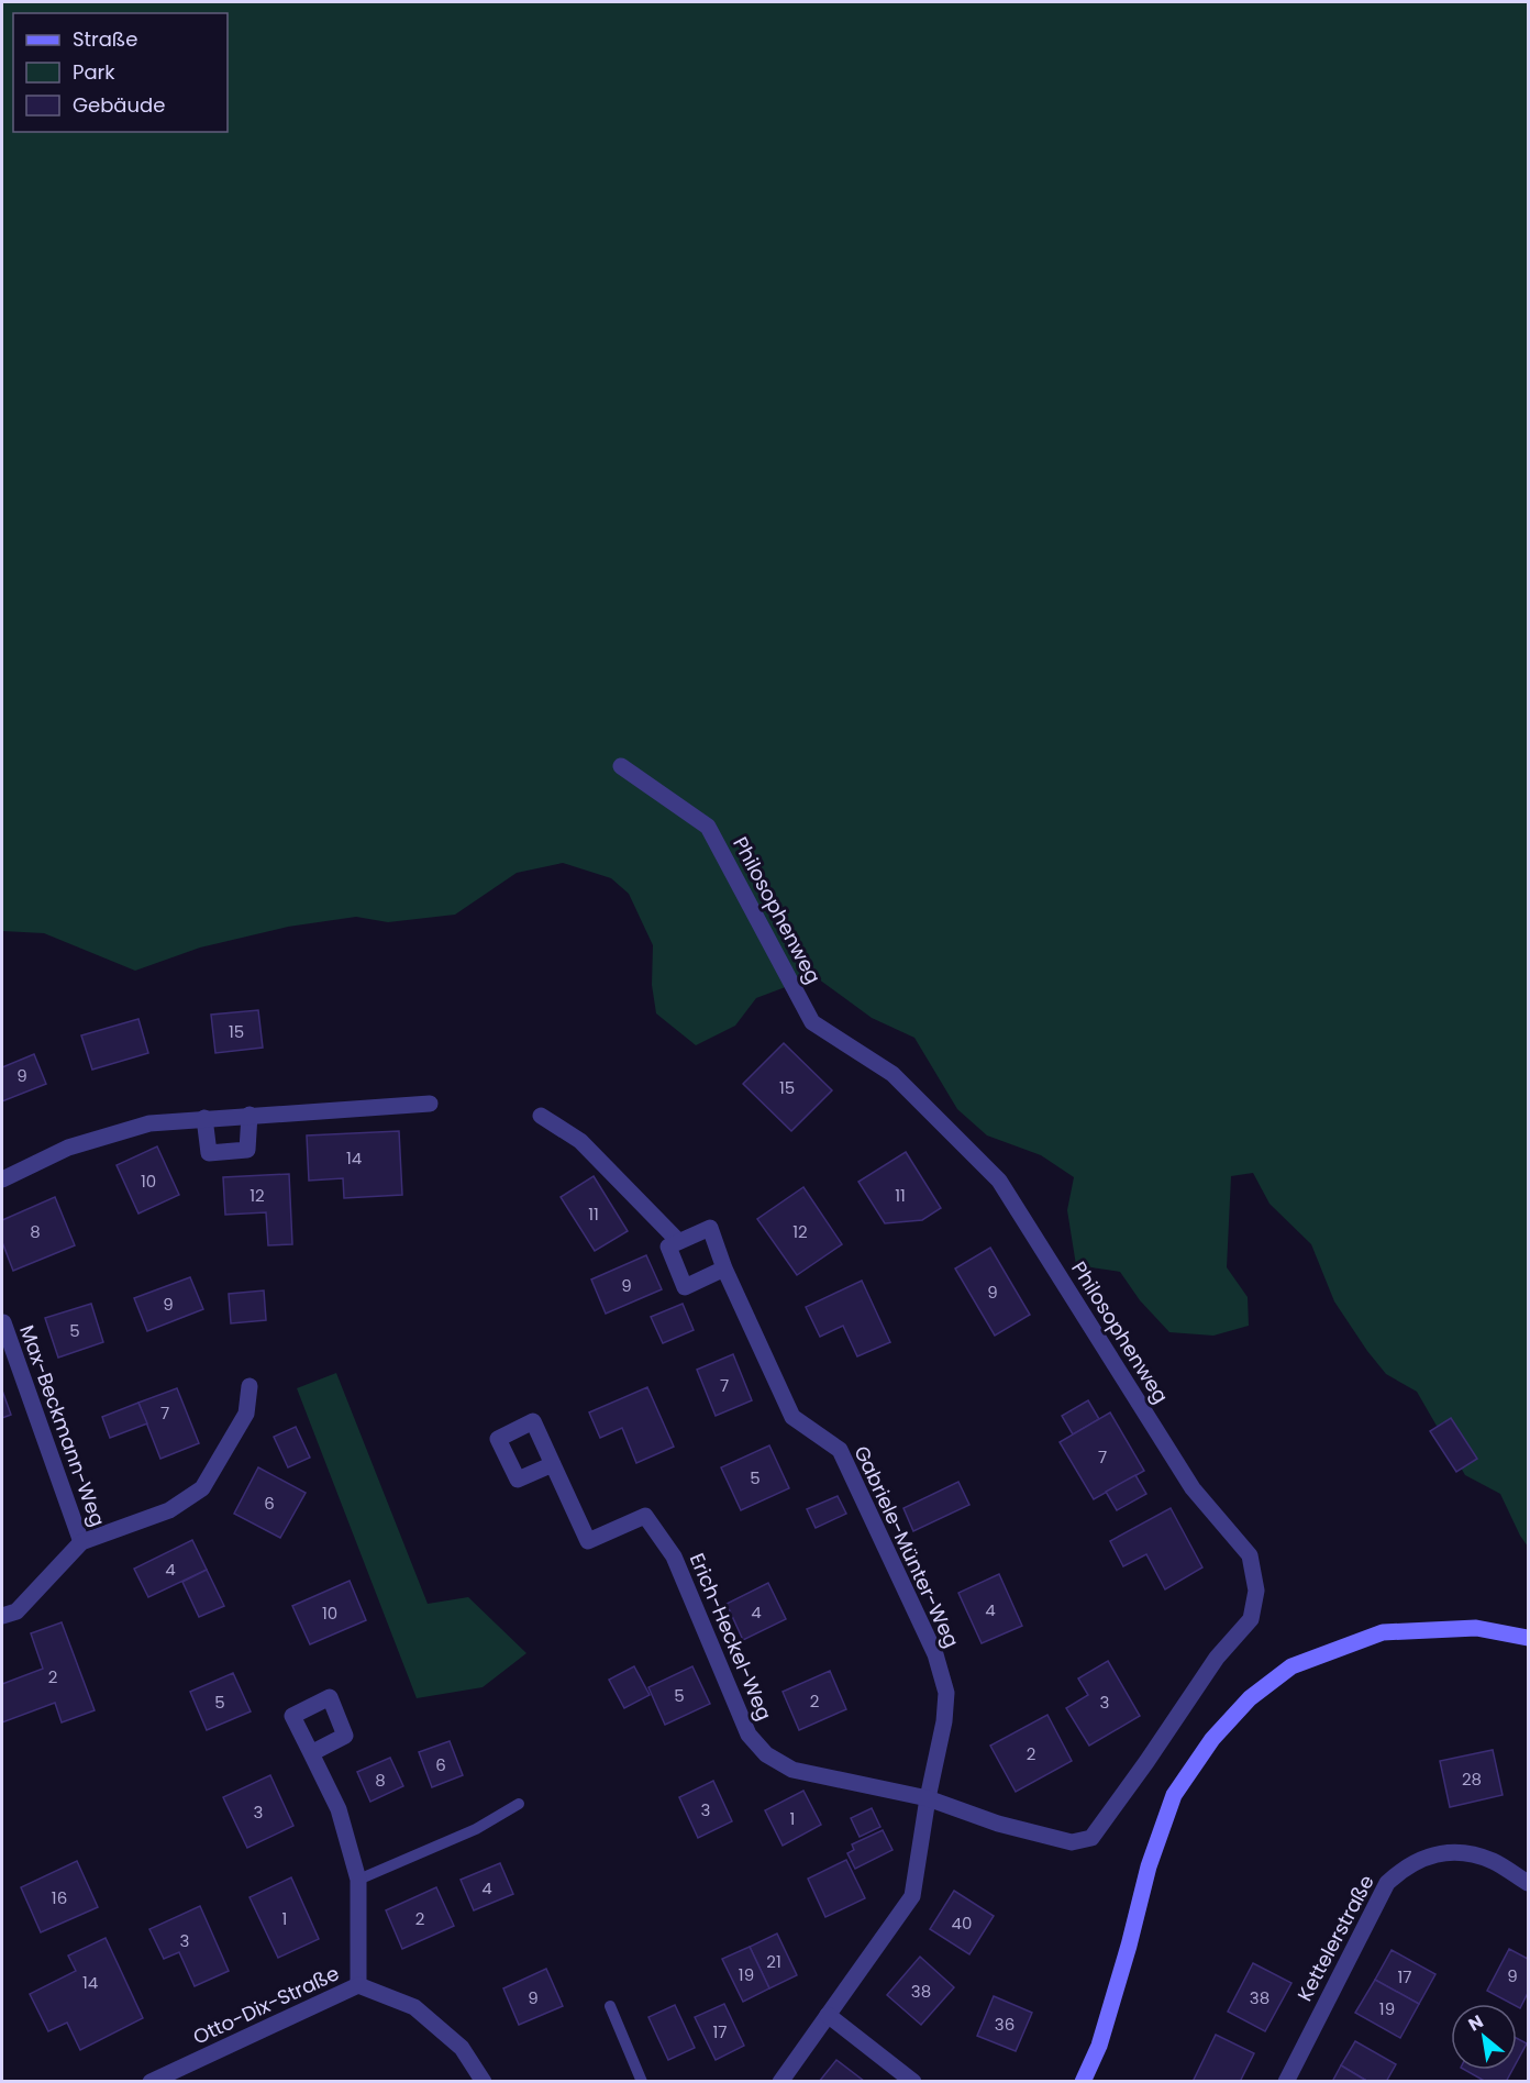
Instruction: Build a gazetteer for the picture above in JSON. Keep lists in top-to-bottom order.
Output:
{
  "streets": {
    "street": [
      "Philosophenweg",
      "Max-Beckmann-Weg",
      "Gabriele-Münter-Weg",
      "Erich-Heckel-Weg",
      "Kettelerstraße",
      "Otto-Dix-Straße"
    ]
  },
  "crossings": [
    ["Philosophenweg", "Gabriele-Münter-Weg"],
    ["Philosophenweg", "Erich-Heckel-Weg"],
    ["Gabriele-Münter-Weg", "Erich-Heckel-Weg"]
  ],
  "house_numbers": [
    "15",
    "9",
    "15",
    "14",
    "10",
    "12",
    "11",
    "11",
    "8",
    "12",
    "9",
    "9",
    "9",
    "5",
    "7",
    "7",
    "7",
    "5",
    "6",
    "4",
    "4",
    "4",
    "10",
    "2",
    "5",
    "2",
    "5",
    "3",
    "2",
    "6",
    "28",
    "8",
    "3",
    "3",
    "1",
    "4",
    "16",
    "1",
    "2",
    "40",
    "3",
    "21",
    "19",
    "9",
    "17",
    "14",
    "38",
    "9",
    "38",
    "19",
    "36",
    "17"
  ],
  "legend": ["Straße", "Park", "Gebäude"],
  "north": "top left"
}
